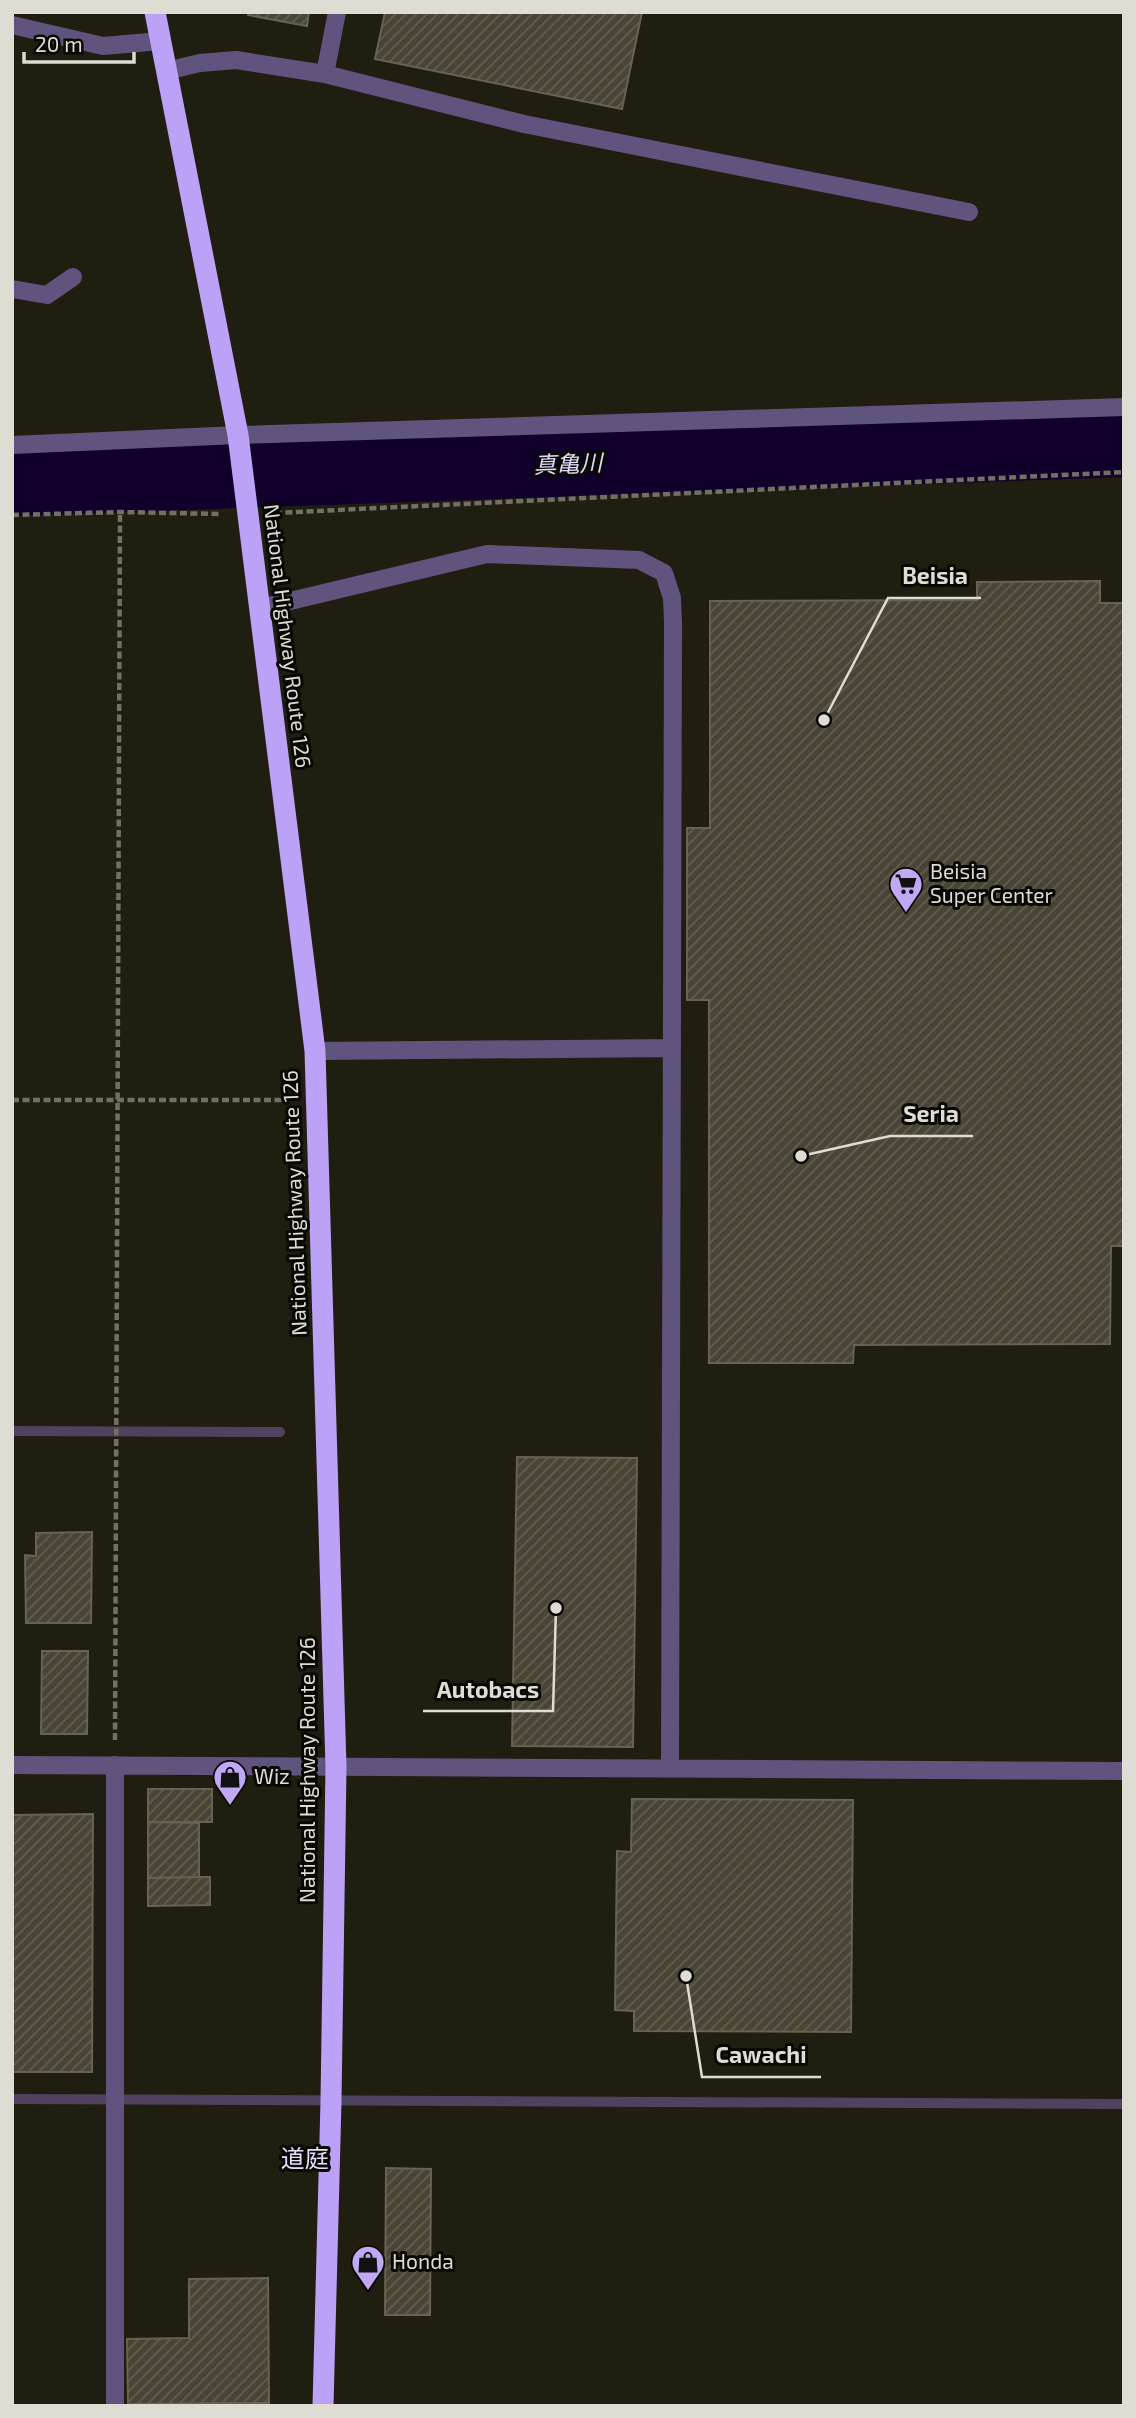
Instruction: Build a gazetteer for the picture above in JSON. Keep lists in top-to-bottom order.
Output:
{
  "streets": {
    "highway": ["National Highway Route 126"]
  },
  "districts": ["道庭"],
  "water": ["真亀川"],
  "places": {
    "other": [
      "Beisia",
      "Seria",
      "Autobacs",
      "Cawachi"
    ],
    "supermarket": ["Beisia Super Center"],
    "shop": ["Wiz", "Honda"]
  },
  "scale_bar": "20 m"
}
